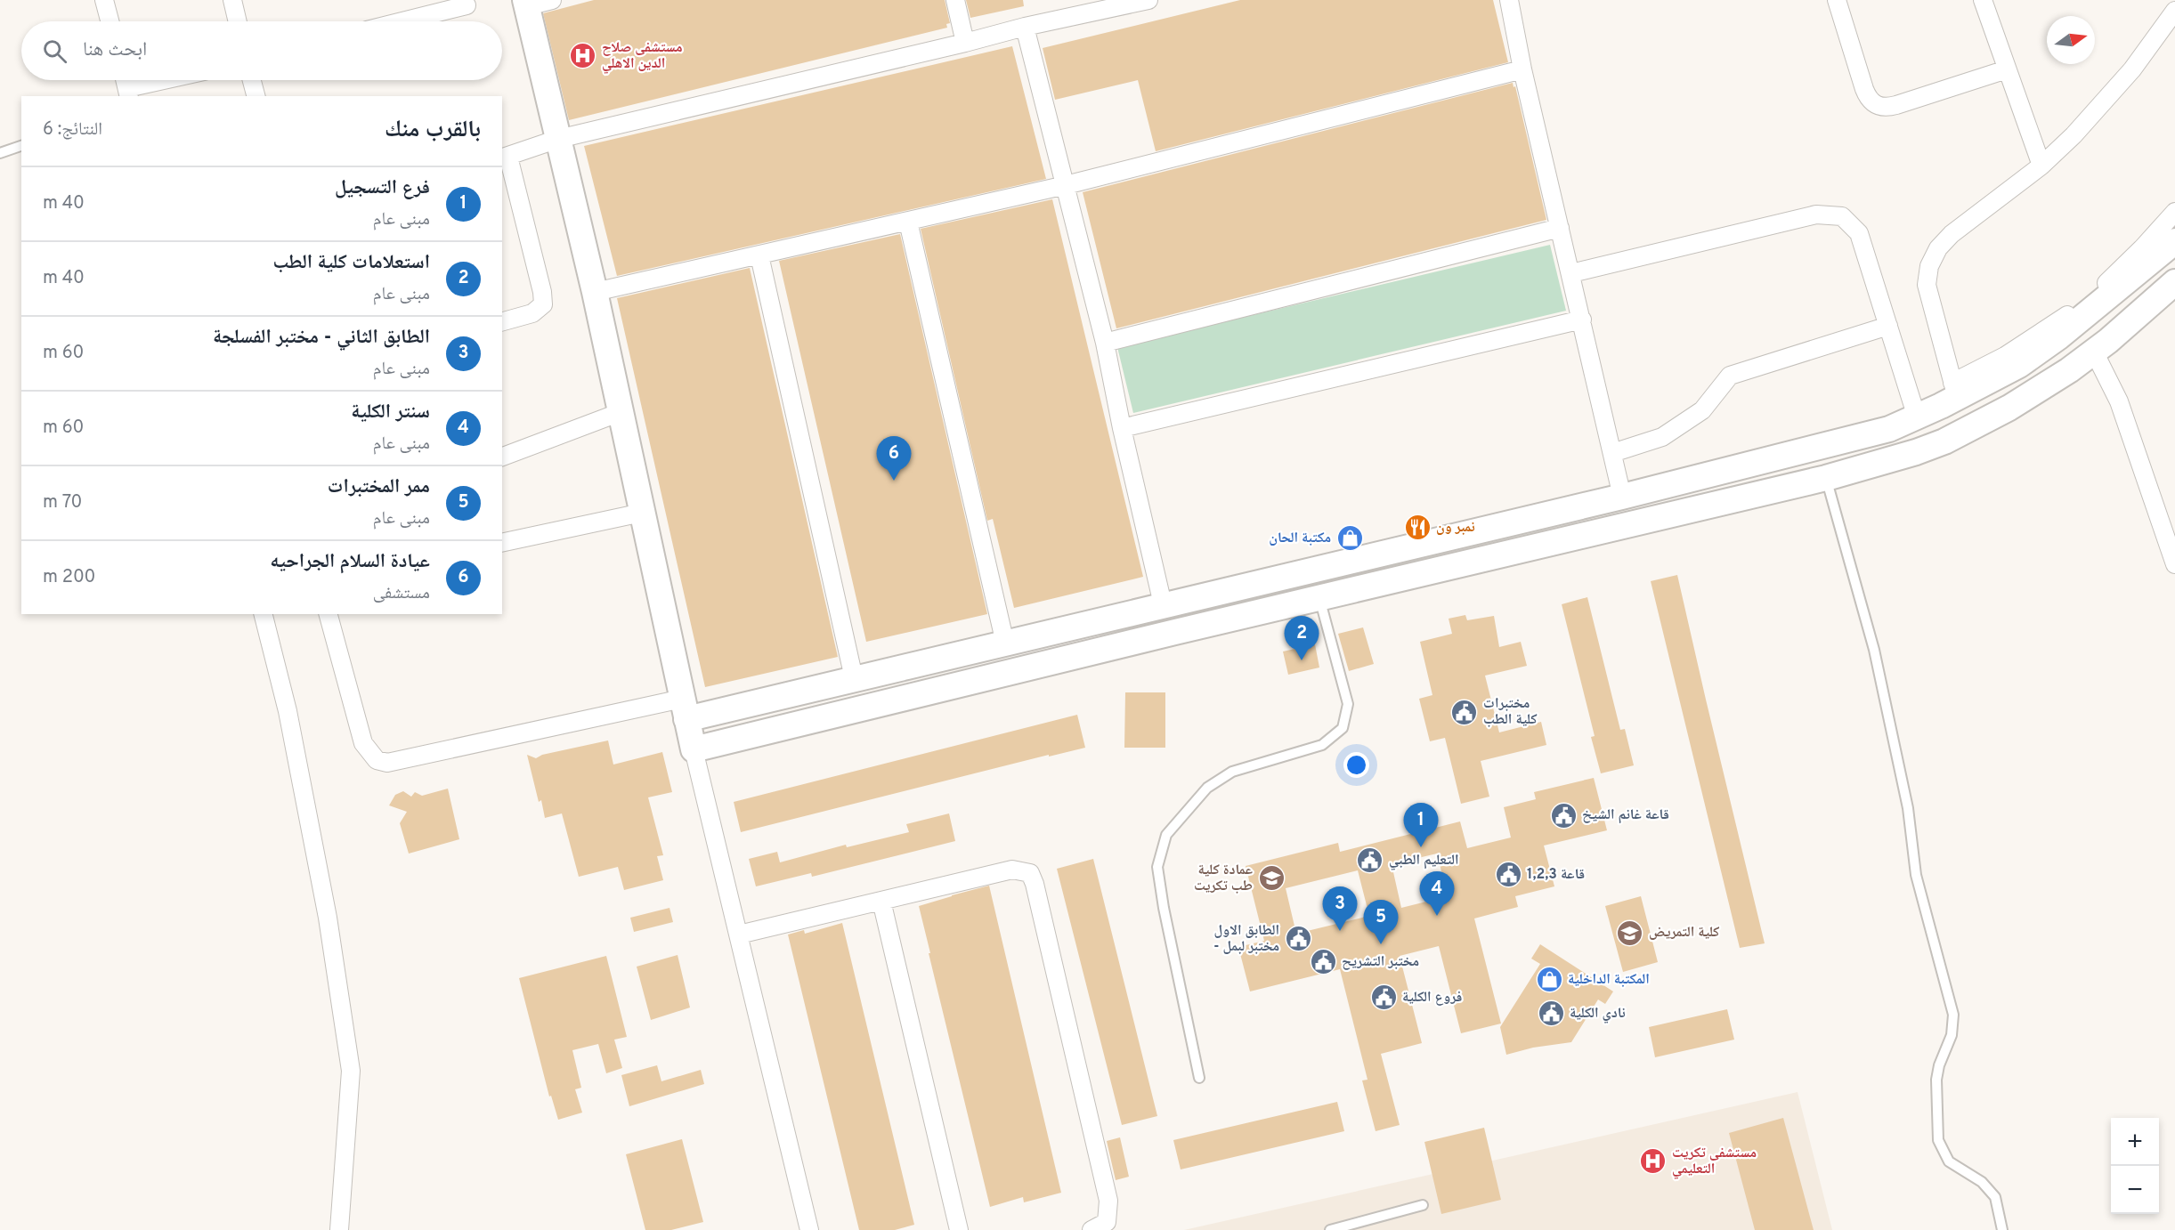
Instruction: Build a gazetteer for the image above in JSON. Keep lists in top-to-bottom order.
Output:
{
  "places": {
    "hospital": ["مستشفى صلاح الدين الاهلي", "مستشفى تكريت التعليمي"],
    "restaurant": ["نمبر ون"],
    "shop": ["مكتبة الحان", "المكتبة الداخلية"],
    "public building": [
      "مختبرات كلية الطب",
      "قاعة غانم الشيخ",
      "التعليم الطبي",
      "قاعة 1,2,3",
      "الطابق الاول - مختبر لبمل",
      "مختبر التشريح",
      "فروع الكلية",
      "نادي الكلية"
    ],
    "school or university": ["عمادة كلية طب تكريت", "كلية التمريض"]
  },
  "north": "right",
  "page": {
    "search": "ابحث هنا",
    "heading": ["بالقرب منك", "النتائج: 6"],
    "list": [
      {
        "mark": "1",
        "name": "فرع التسجيل",
        "note": "مبنى عام",
        "value": "40 m"
      },
      {
        "mark": "2",
        "name": "استعلامات كلية الطب",
        "note": "مبنى عام",
        "value": "40 m"
      },
      {
        "mark": "3",
        "name": "الطابق الثاني - مختبر الفسلجة",
        "note": "مبنى عام",
        "value": "60 m"
      },
      {
        "mark": "4",
        "name": "سنتر الكلية",
        "note": "مبنى عام",
        "value": "60 m"
      },
      {
        "mark": "5",
        "name": "ممر المختبرات",
        "note": "مبنى عام",
        "value": "70 m"
      },
      {
        "mark": "6",
        "name": "عيادة السلام الجراحيه",
        "note": "مستشفى",
        "value": "200 m"
      }
    ],
    "pins": [
      "6",
      "2",
      "1",
      "4",
      "3",
      "5"
    ],
    "map_buttons": ["+", "−"]
  }
}
